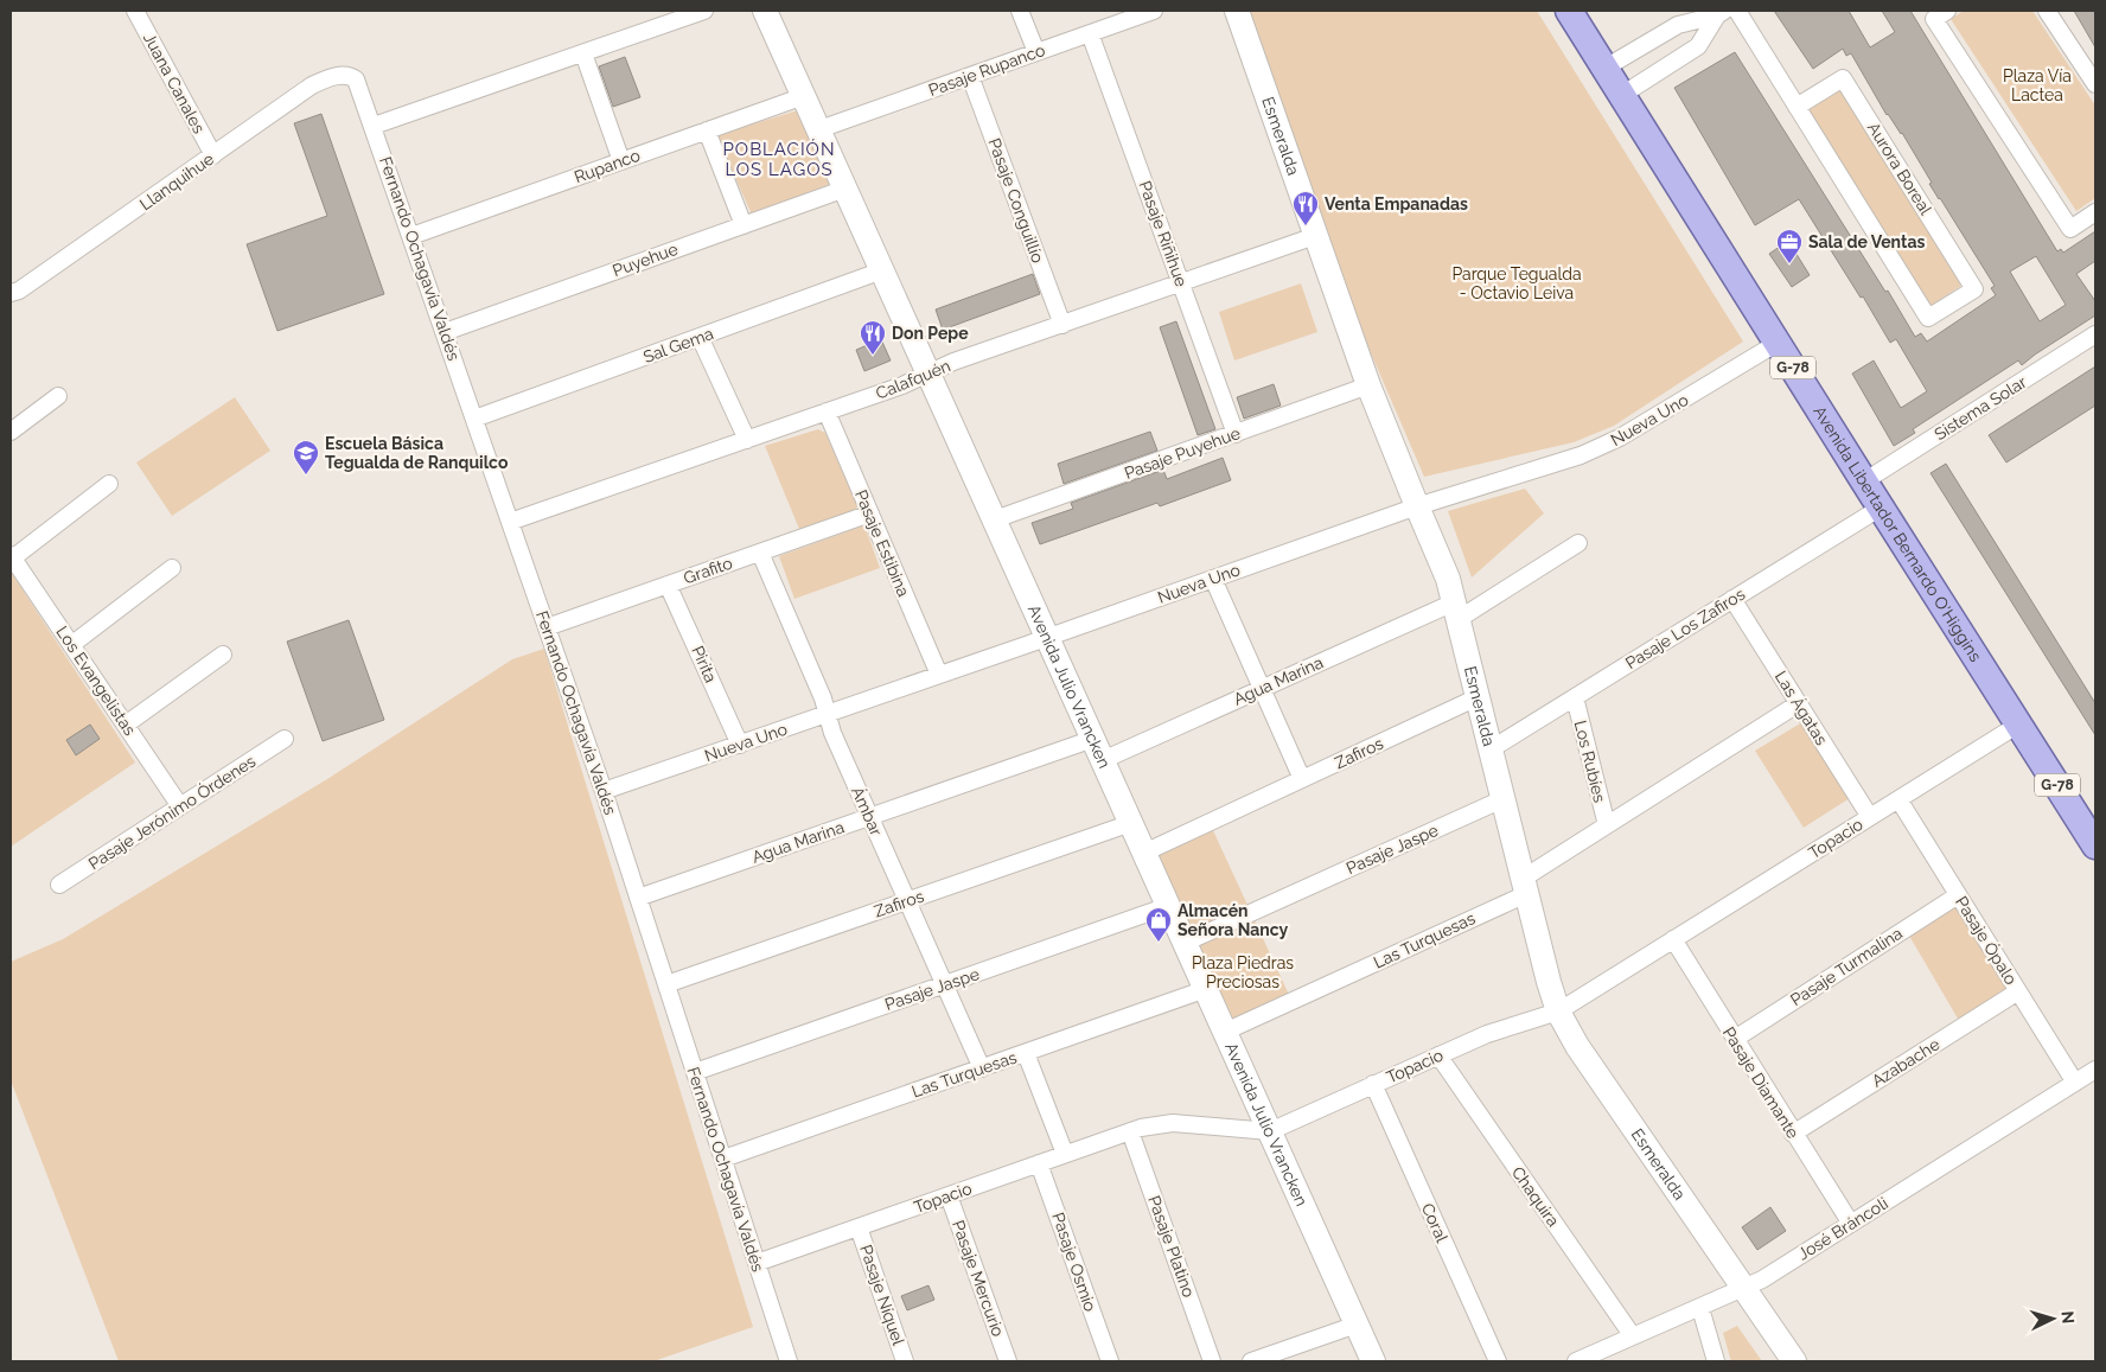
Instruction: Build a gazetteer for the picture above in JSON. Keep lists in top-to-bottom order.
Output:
{
  "streets": {
    "main road": ["G-78", "Avenida Libertador Bernardo O'Higgins"],
    "street": [
      "Pasaje Rupanco",
      "Juana Canales",
      "Esmeralda",
      "Rupanco",
      "Aurora Boreal",
      "Llanquihue",
      "Pasaje Conguillío",
      "Pasaje Riñihue",
      "Fernando Ochagavía Valdés",
      "Puyehue",
      "Sal Gema",
      "Calafquén",
      "Sistema Solar",
      "Nueva Uno",
      "Pasaje Puyehue",
      "Pasaje Estibina",
      "Grafito",
      "Pasaje Los Zafiros",
      "Pirita",
      "Los Evangelistas",
      "Agua Marina",
      "Avenida Julio Vrancken",
      "Las Ágatas",
      "Zafiros",
      "Los Rubíes",
      "Ámbar",
      "Pasaje Jerónimo Órdenes",
      "Topacio",
      "Pasaje Jaspe",
      "Las Turquesas",
      "Pasaje Ópalo",
      "Pasaje Turmalina",
      "Azabache",
      "Pasaje Diamante",
      "Chaquira",
      "Coral",
      "José Bráncoli",
      "Pasaje Platino",
      "Pasaje Osmio",
      "Pasaje Mercurio",
      "Pasaje Níquel"
    ]
  },
  "crossings": [
    ["Pasaje Rupanco", "Pasaje Conguillío"],
    ["Pasaje Rupanco", "Pasaje Riñihue"],
    ["Pasaje Rupanco", "Avenida Julio Vrancken"],
    ["Juana Canales", "Llanquihue"],
    ["Esmeralda", "Calafquén"],
    ["Esmeralda", "Nueva Uno"],
    ["Esmeralda", "Pasaje Puyehue"],
    ["Esmeralda", "Pasaje Los Zafiros"],
    ["Esmeralda", "Agua Marina"],
    ["Esmeralda", "Zafiros"],
    ["Esmeralda", "Topacio"],
    ["Esmeralda", "Pasaje Jaspe"],
    ["Esmeralda", "Las Turquesas"],
    ["Esmeralda", "José Bráncoli"],
    ["Rupanco", "Fernando Ochagavía Valdés"],
    ["Rupanco", "Avenida Julio Vrancken"],
    ["Llanquihue", "Fernando Ochagavía Valdés"],
    ["Pasaje Conguillío", "Calafquén"],
    ["Pasaje Riñihue", "Calafquén"],
    ["Pasaje Riñihue", "Pasaje Puyehue"],
    ["Fernando Ochagavía Valdés", "Puyehue"],
    ["Fernando Ochagavía Valdés", "Sal Gema"],
    ["Fernando Ochagavía Valdés", "Calafquén"],
    ["Fernando Ochagavía Valdés", "Nueva Uno"],
    ["Fernando Ochagavía Valdés", "Grafito"],
    ["Fernando Ochagavía Valdés", "Agua Marina"],
    ["Fernando Ochagavía Valdés", "Zafiros"],
    ["Fernando Ochagavía Valdés", "Topacio"],
    ["Fernando Ochagavía Valdés", "Pasaje Jaspe"],
    ["Fernando Ochagavía Valdés", "Las Turquesas"],
    ["Puyehue", "Avenida Julio Vrancken"],
    ["Sal Gema", "Avenida Julio Vrancken"],
    ["Calafquén", "Pasaje Estibina"],
    ["Calafquén", "Avenida Julio Vrancken"],
    ["Sistema Solar", "Avenida Libertador Bernardo O'Higgins"],
    ["Nueva Uno", "Avenida Libertador Bernardo O'Higgins"],
    ["Nueva Uno", "Pasaje Estibina"],
    ["Nueva Uno", "Pirita"],
    ["Nueva Uno", "Avenida Julio Vrancken"],
    ["Nueva Uno", "Ámbar"],
    ["Pasaje Puyehue", "Avenida Julio Vrancken"],
    ["Avenida Libertador Bernardo O'Higgins", "Pasaje Los Zafiros"],
    ["Avenida Libertador Bernardo O'Higgins", "Topacio"],
    ["Pasaje Estibina", "Grafito"],
    ["Grafito", "Pirita"],
    ["Grafito", "Ámbar"],
    ["Pasaje Los Zafiros", "Las Ágatas"],
    ["Pasaje Los Zafiros", "Los Rubíes"],
    ["Los Evangelistas", "Pasaje Jerónimo Órdenes"],
    ["Agua Marina", "Avenida Julio Vrancken"],
    ["Agua Marina", "Ámbar"],
    ["Avenida Julio Vrancken", "Zafiros"],
    ["Avenida Julio Vrancken", "Topacio"],
    ["Avenida Julio Vrancken", "Pasaje Jaspe"],
    ["Avenida Julio Vrancken", "Las Turquesas"],
    ["Las Ágatas", "Topacio"],
    ["Las Ágatas", "Las Turquesas"],
    ["Zafiros", "Ámbar"],
    ["Los Rubíes", "Las Turquesas"],
    ["Ámbar", "Pasaje Jaspe"],
    ["Ámbar", "Las Turquesas"],
    ["Topacio", "Pasaje Ópalo"],
    ["Topacio", "Pasaje Diamante"],
    ["Topacio", "Chaquira"],
    ["Topacio", "Coral"],
    ["Topacio", "Pasaje Platino"],
    ["Topacio", "Pasaje Osmio"],
    ["Topacio", "Pasaje Mercurio"],
    ["Topacio", "Pasaje Níquel"],
    ["Pasaje Ópalo", "Pasaje Turmalina"],
    ["Pasaje Ópalo", "Azabache"],
    ["Pasaje Ópalo", "José Bráncoli"],
    ["Pasaje Turmalina", "Pasaje Diamante"],
    ["Azabache", "Pasaje Diamante"],
    ["Pasaje Diamante", "José Bráncoli"],
    ["Chaquira", "José Bráncoli"]
  ],
  "districts": ["POBLACIÓN LOS LAGOS"],
  "parks": ["Plaza Vía Lactea", "Parque Tegualda - Octavio Leiva", "Plaza Piedras Preciosas"],
  "places": {
    "restaurant": ["Venta Empanadas", "Don Pepe"],
    "office": ["Sala de Ventas"],
    "school or university": ["Escuela Básica Tegualda de Ranquilco"],
    "shop": ["Almacén Señora Nancy"]
  },
  "north": "right"
}
